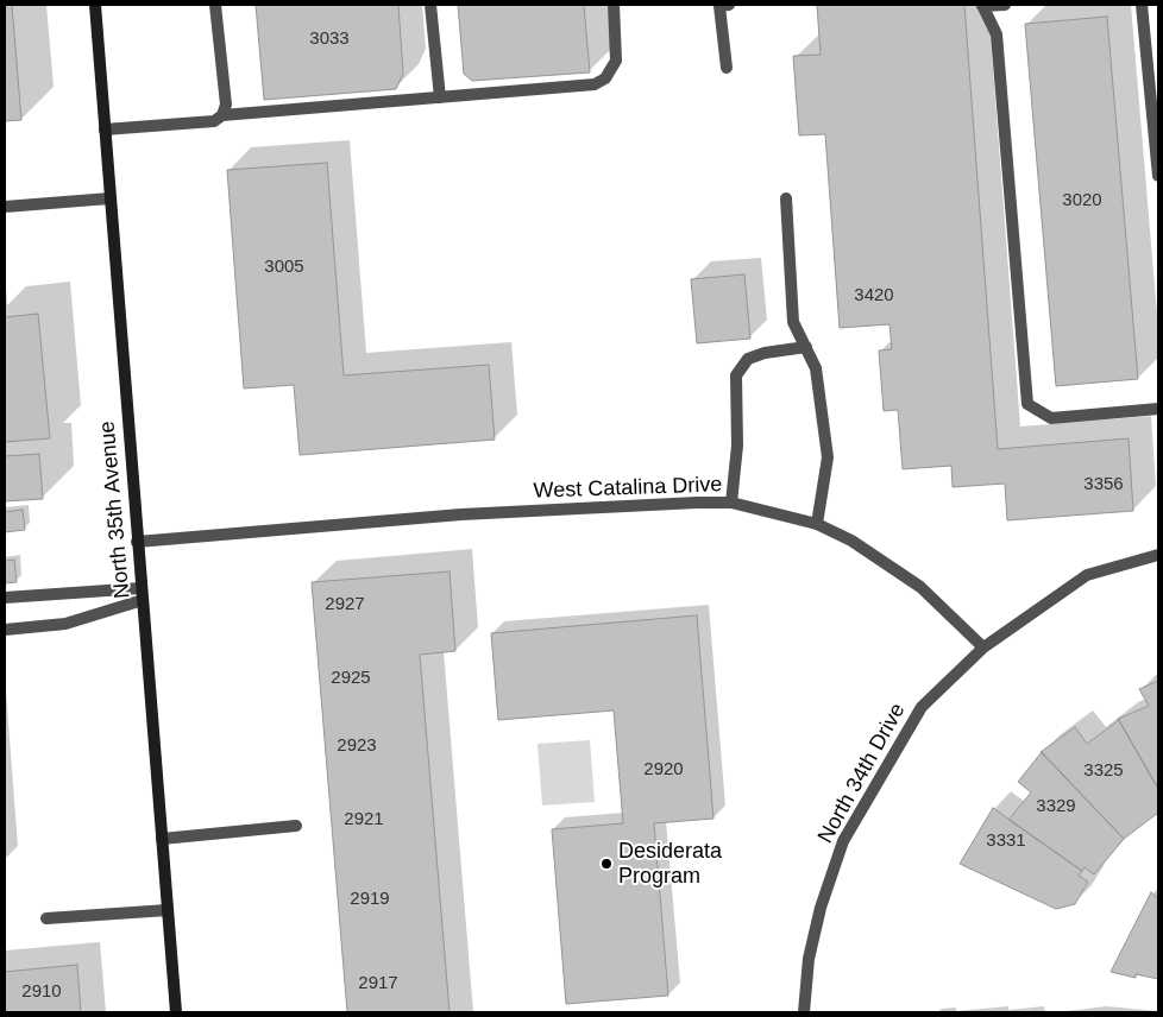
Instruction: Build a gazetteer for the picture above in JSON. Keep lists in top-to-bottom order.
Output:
{
  "streets": {
    "main road": ["North 35th Avenue"],
    "street": ["West Catalina Drive", "North 34th Drive"]
  },
  "crossings": [
    ["West Catalina Drive", "North 35th Avenue"],
    ["West Catalina Drive", "North 34th Drive"]
  ],
  "places": ["Desiderata Program"],
  "house_numbers": [
    "3033",
    "3020",
    "3005",
    "3420",
    "3356",
    "2927",
    "2925",
    "2923",
    "2920",
    "3325",
    "3329",
    "2921",
    "3331",
    "2919",
    "2917",
    "2910"
  ]
}
